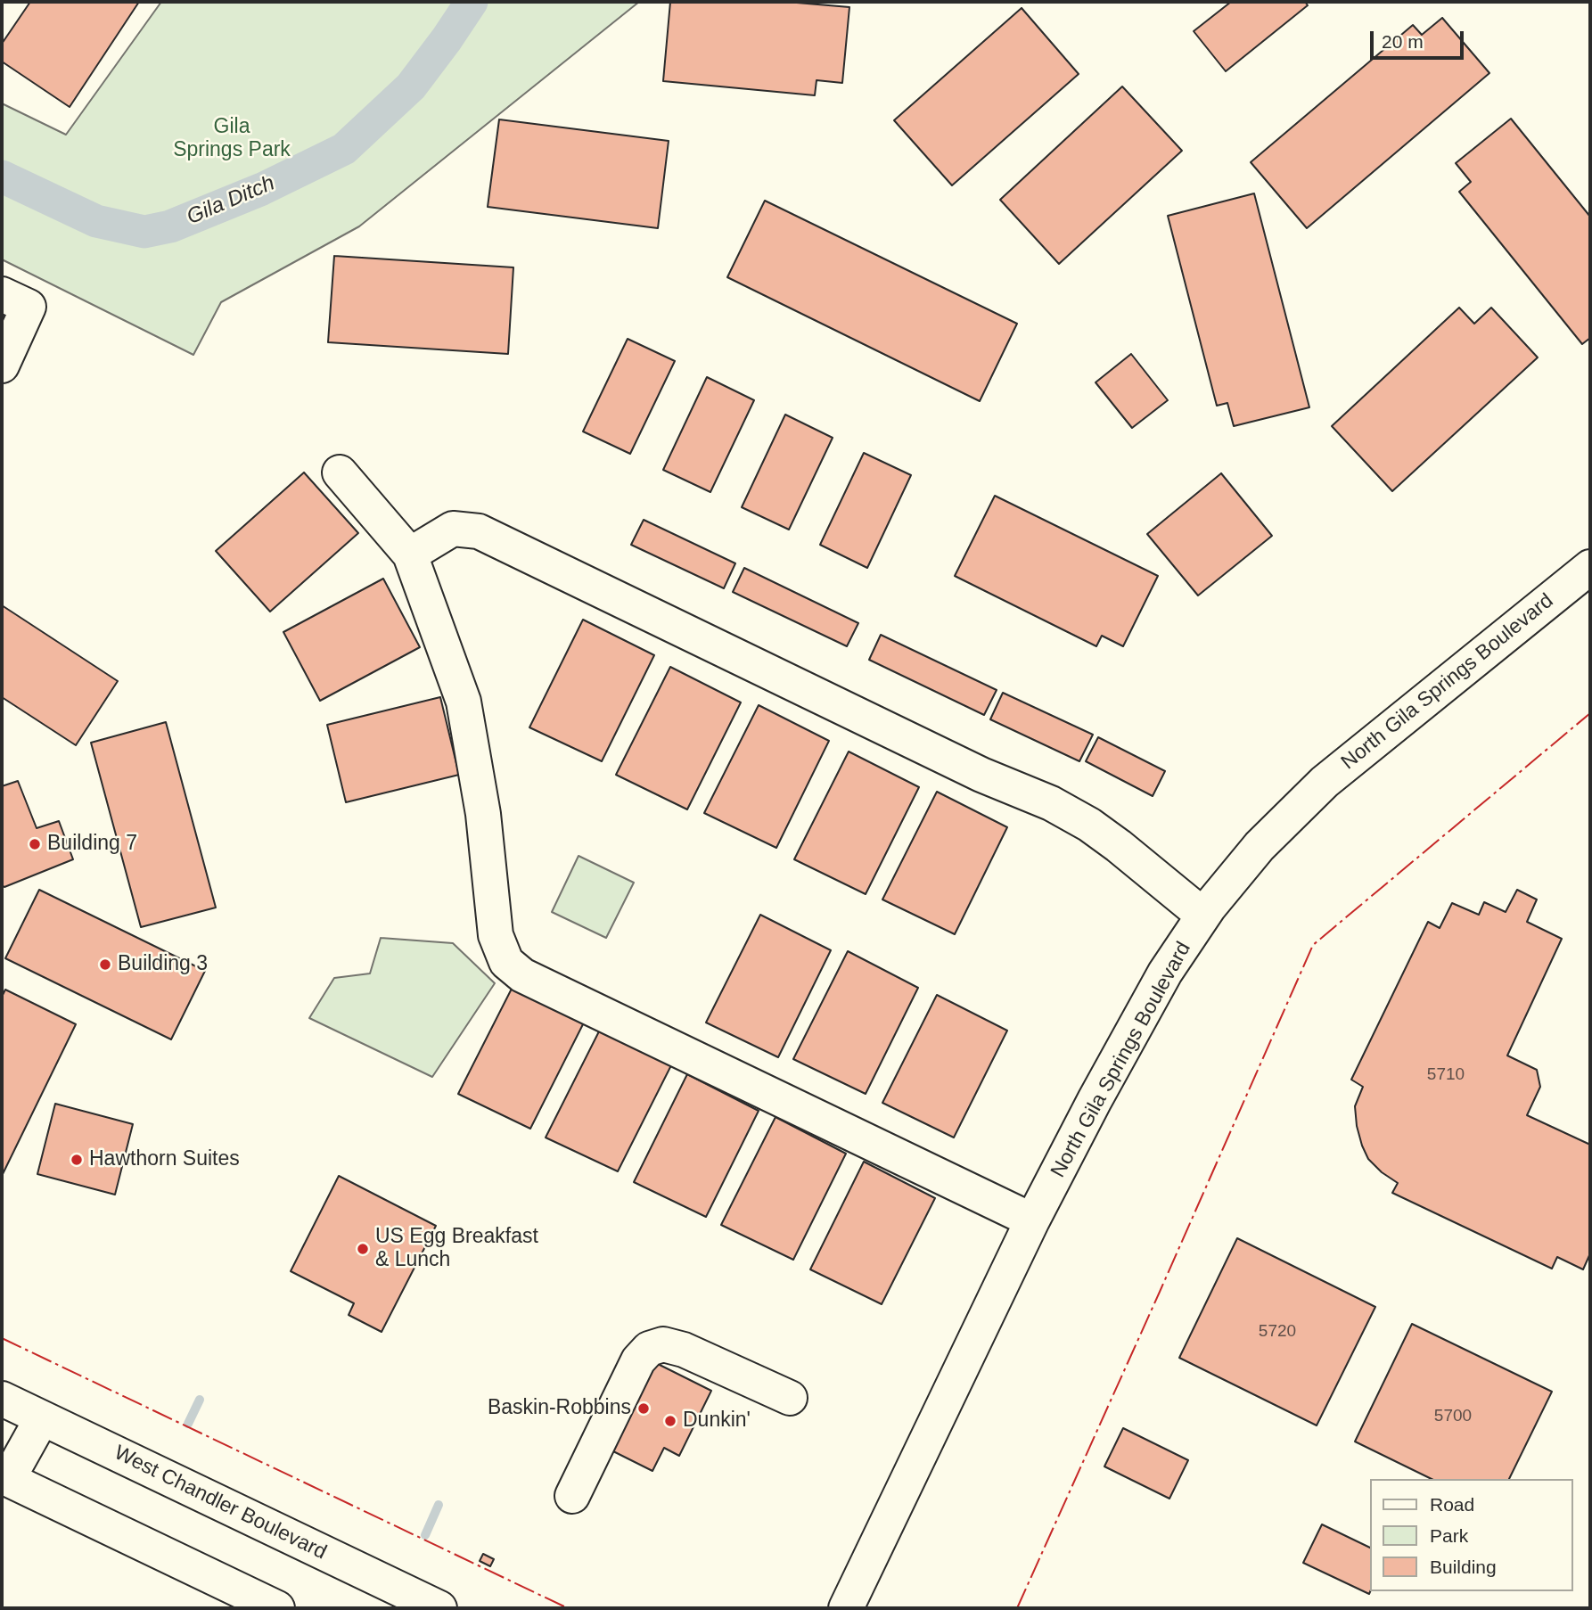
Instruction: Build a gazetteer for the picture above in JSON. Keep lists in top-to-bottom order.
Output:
{
  "streets": {
    "street": ["North Gila Springs Boulevard", "West Chandler Boulevard"]
  },
  "water": ["Gila Ditch"],
  "parks": ["Gila Springs Park"],
  "places": [
    "Building 7",
    "Building 3",
    "Hawthorn Suites",
    "US Egg Breakfast & Lunch",
    "Baskin-Robbins",
    "Dunkin'"
  ],
  "house_numbers": ["5710", "5720", "5700"],
  "legend": ["Road", "Park", "Building"],
  "scale_bar": "20 m"
}
